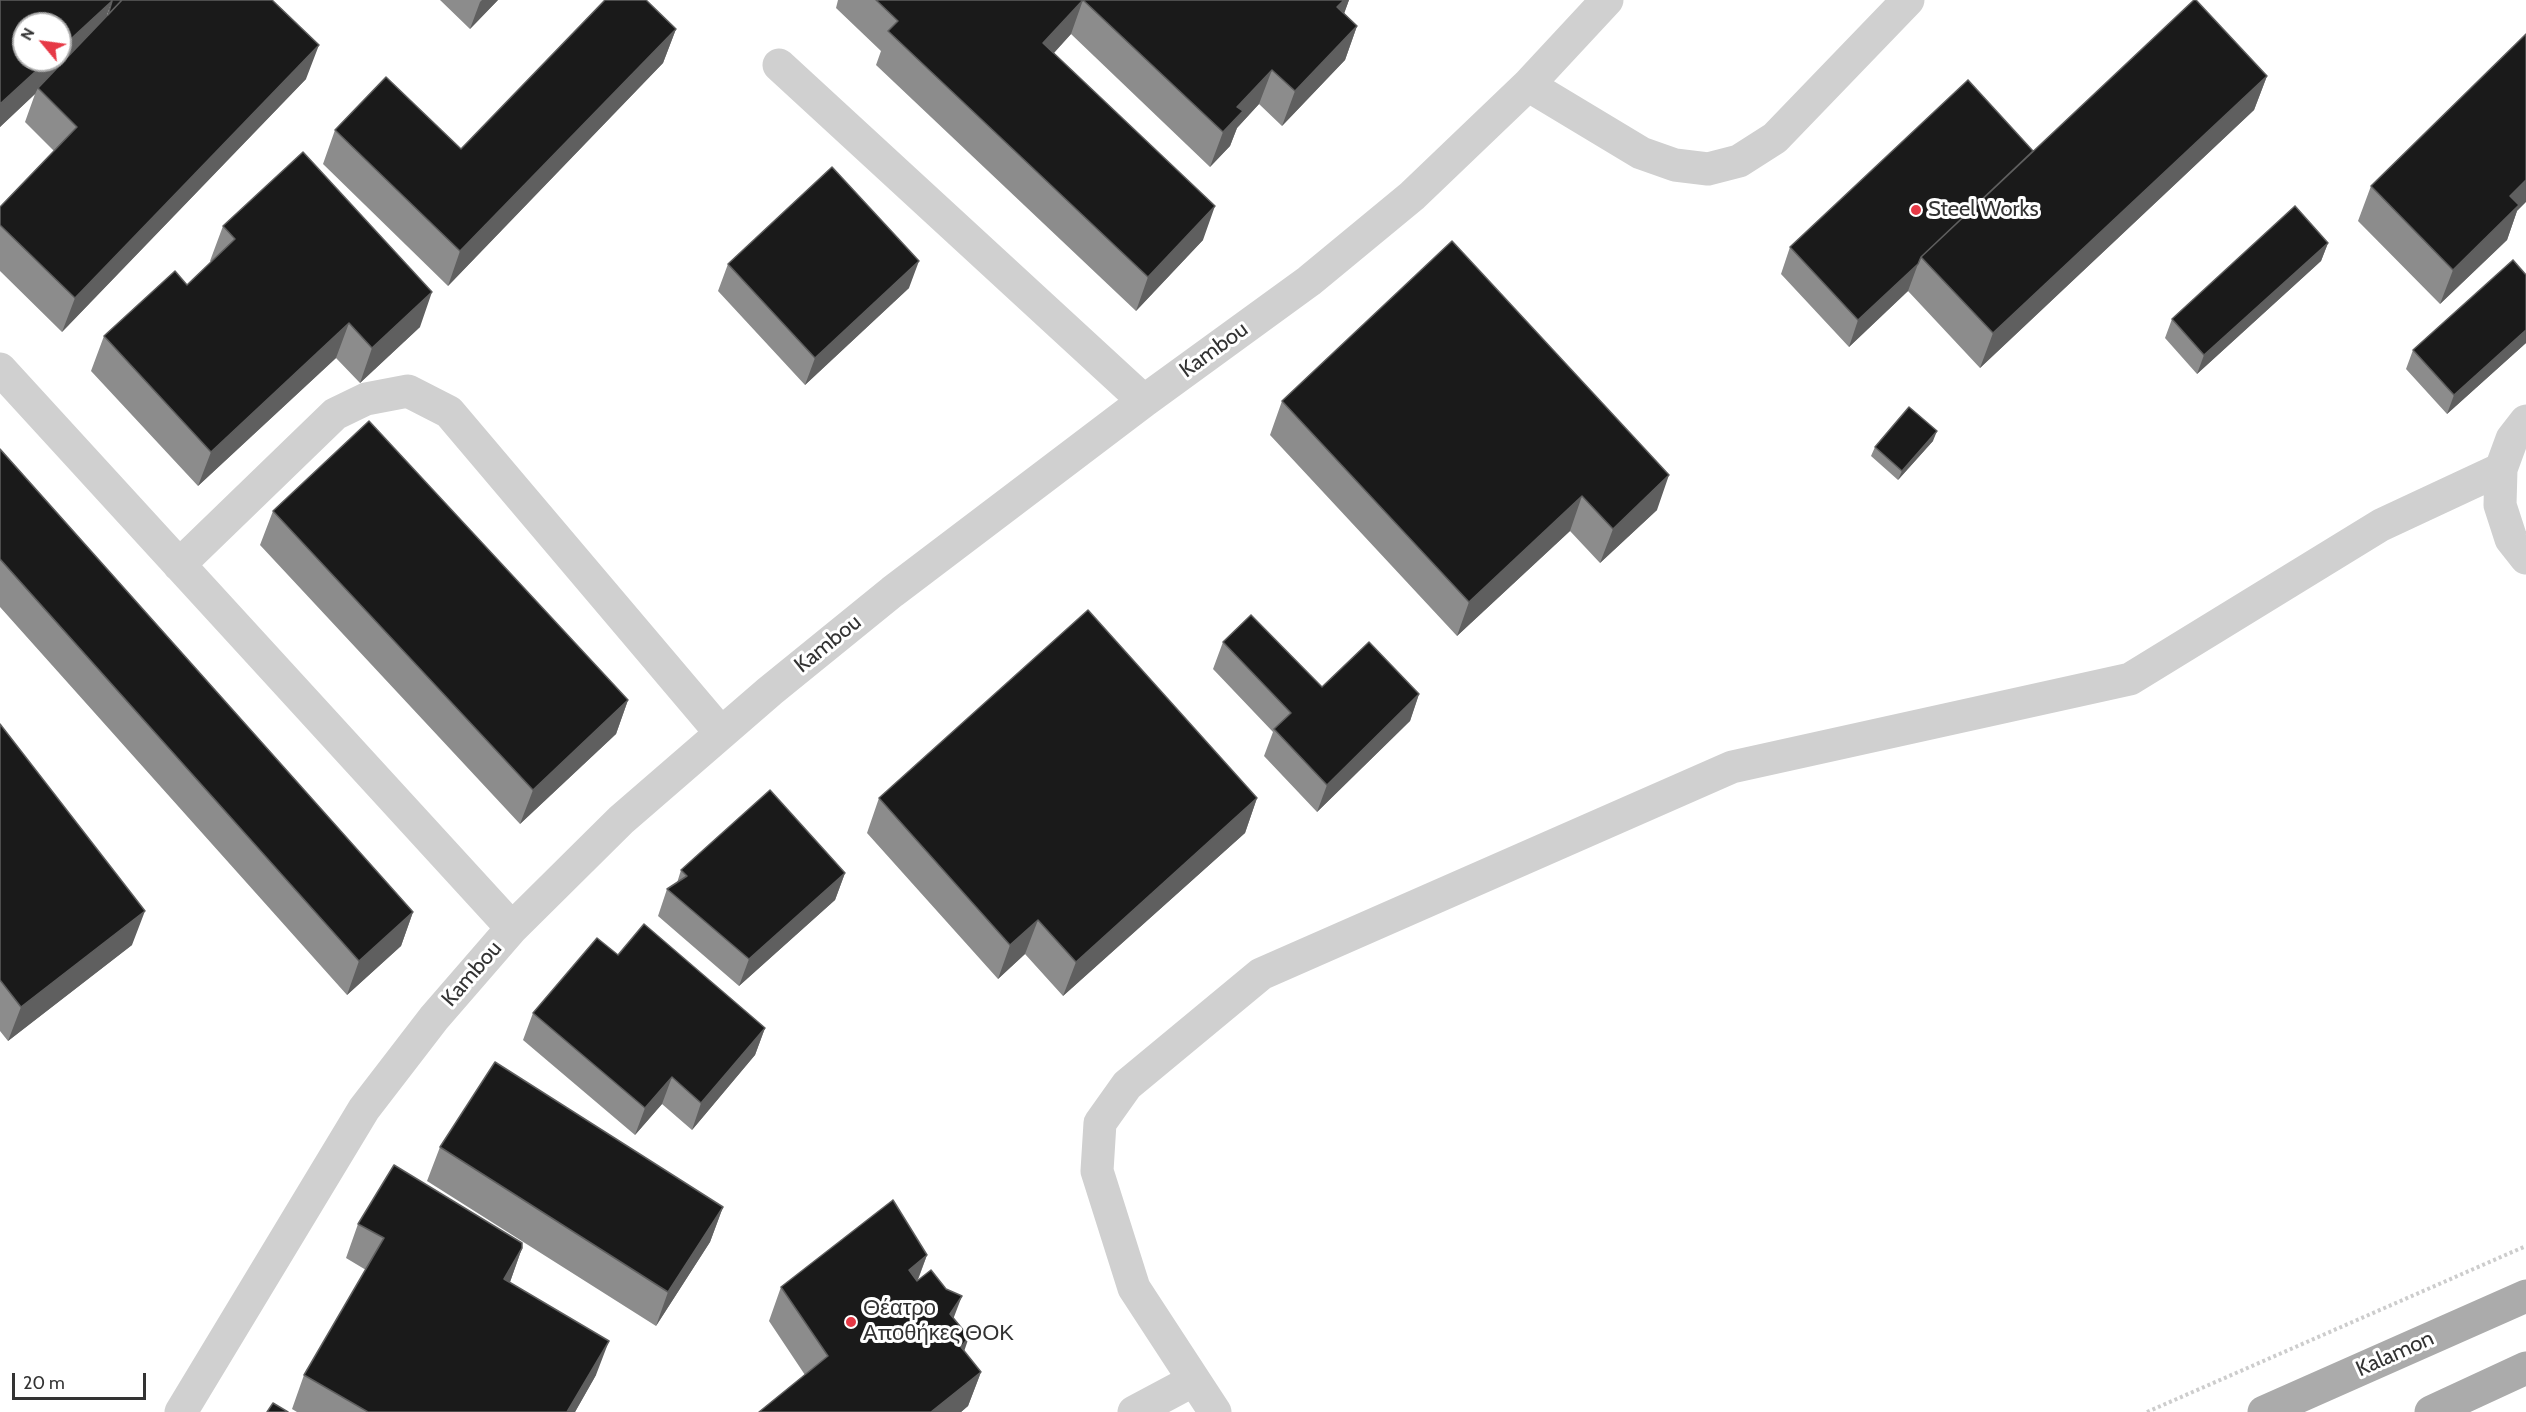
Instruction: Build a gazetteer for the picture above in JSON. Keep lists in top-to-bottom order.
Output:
{
  "streets": {
    "main road": ["Kalamon"],
    "street": ["Kambou"]
  },
  "places": ["Steel Works", "Θέατρο Αποθήκες ΘΟΚ"],
  "scale_bar": "20 m",
  "north": "top left"
}
